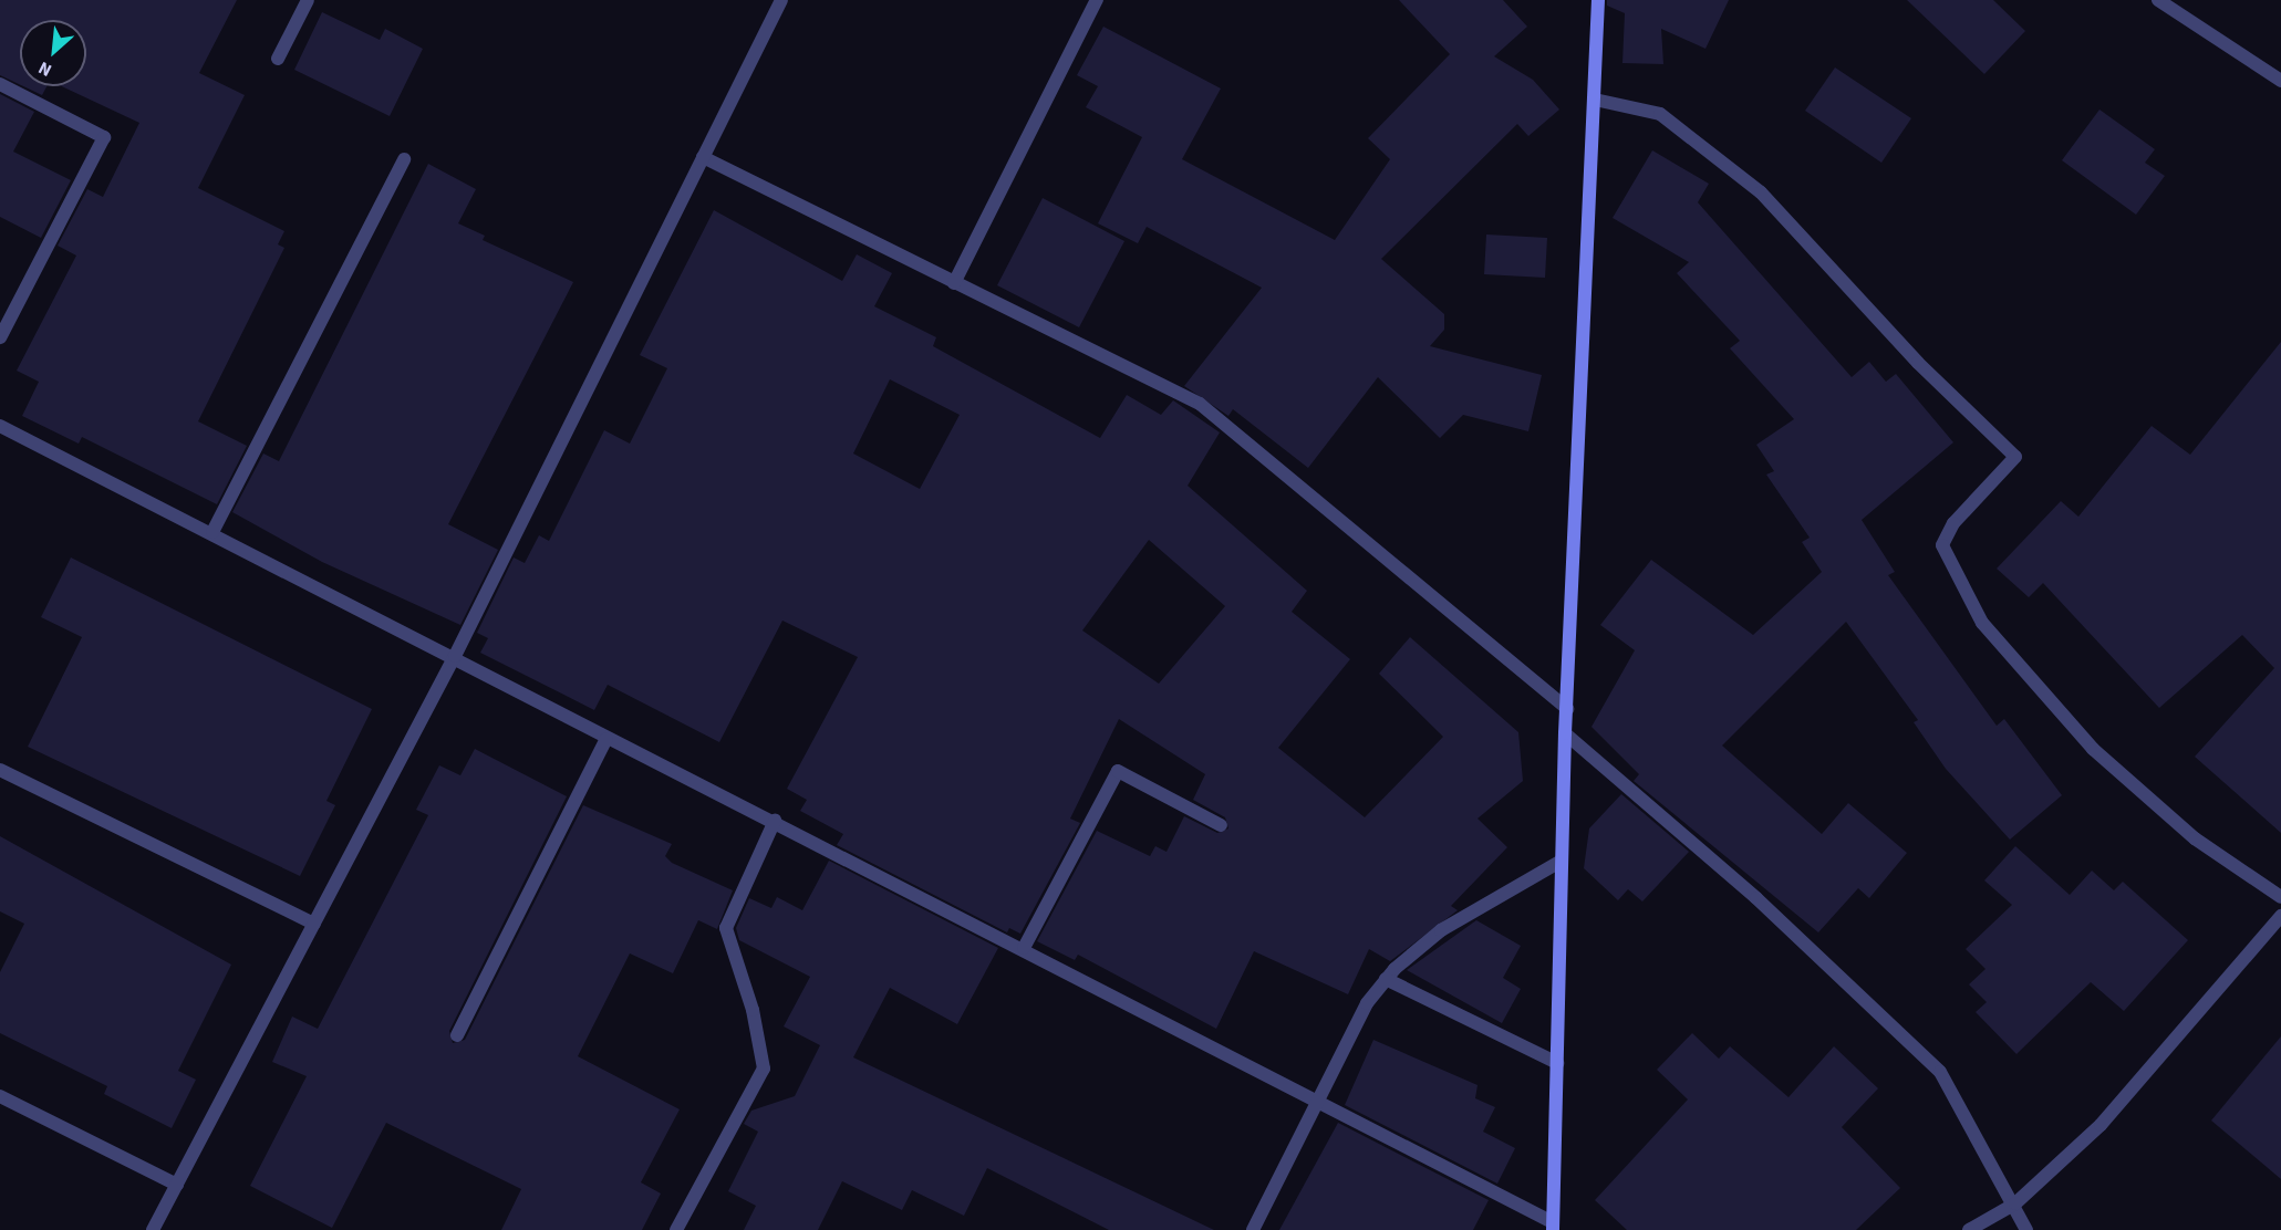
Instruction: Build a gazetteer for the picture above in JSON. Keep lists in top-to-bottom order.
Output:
{
  "north": "bottom left"
}
